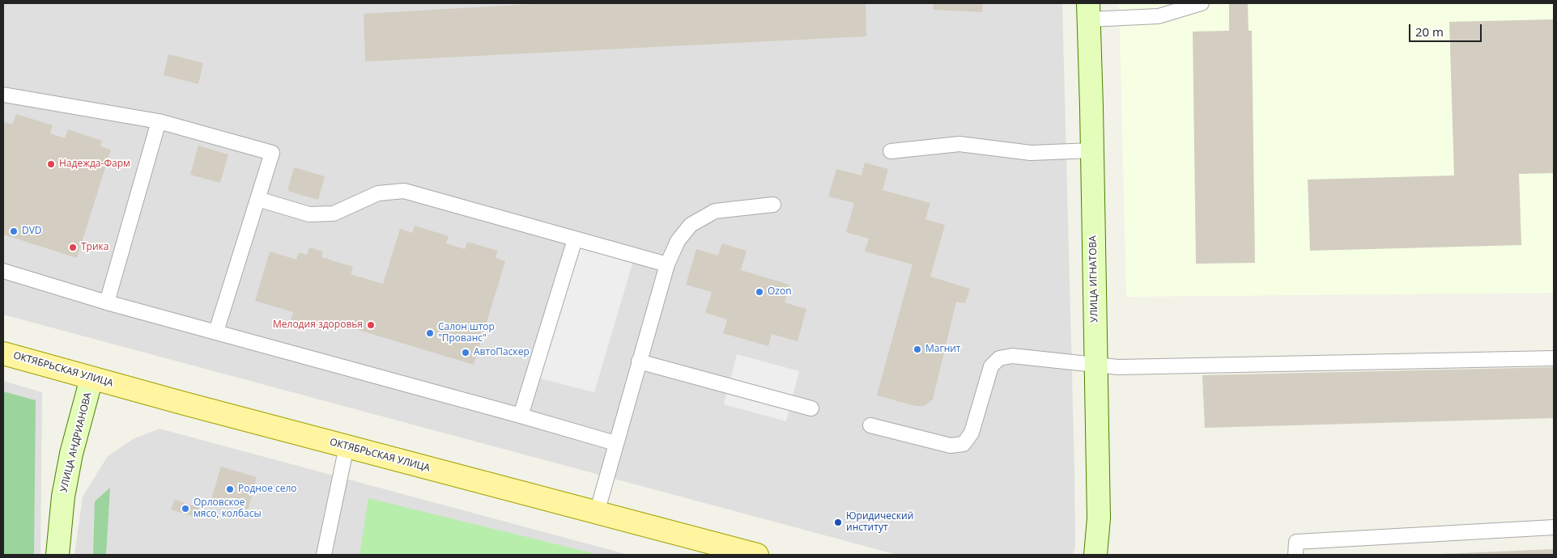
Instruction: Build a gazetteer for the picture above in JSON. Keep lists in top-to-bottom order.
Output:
{
  "streets": {
    "main road": ["УЛИЦА ИГНАТОВА", "ОКТЯБРЬСКАЯ УЛИЦА", "УЛИЦА АНДРИАНОВА"]
  },
  "crossings": [
    ["ОКТЯБРЬСКАЯ УЛИЦА", "УЛИЦА АНДРИАНОВА"]
  ],
  "places": [
    "Надежда-Фарм",
    "DVD",
    "Трика",
    "Ozon",
    "Мелодия здоровья",
    "Салон штор \"Прованс\"",
    "Магнит",
    "АвтоПаскер",
    "Родное село",
    "Орловское мясо, колбасы",
    "Юридический институт"
  ],
  "scale_bar": "20 m"
}
